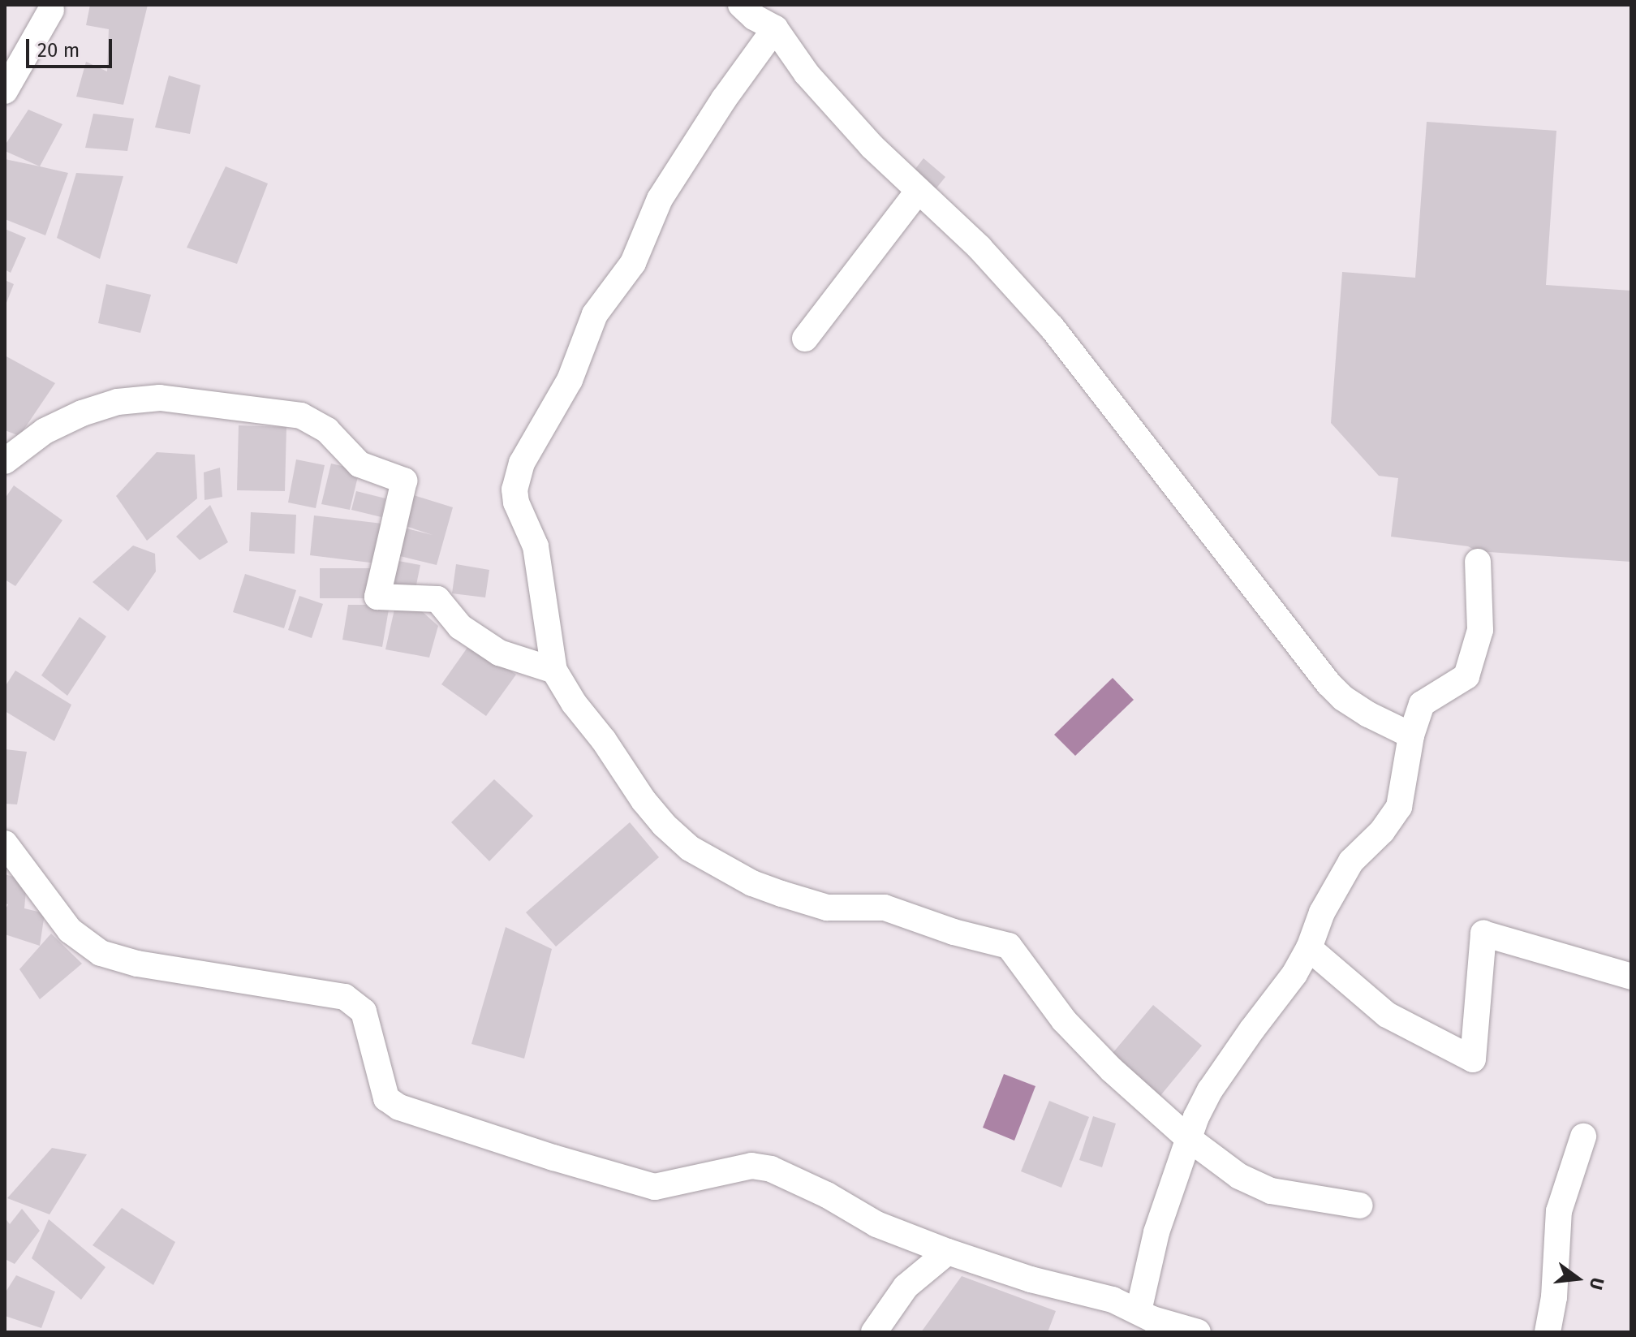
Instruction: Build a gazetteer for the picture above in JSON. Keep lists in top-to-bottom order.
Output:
{
  "scale_bar": "20 m",
  "north": "right"
}
